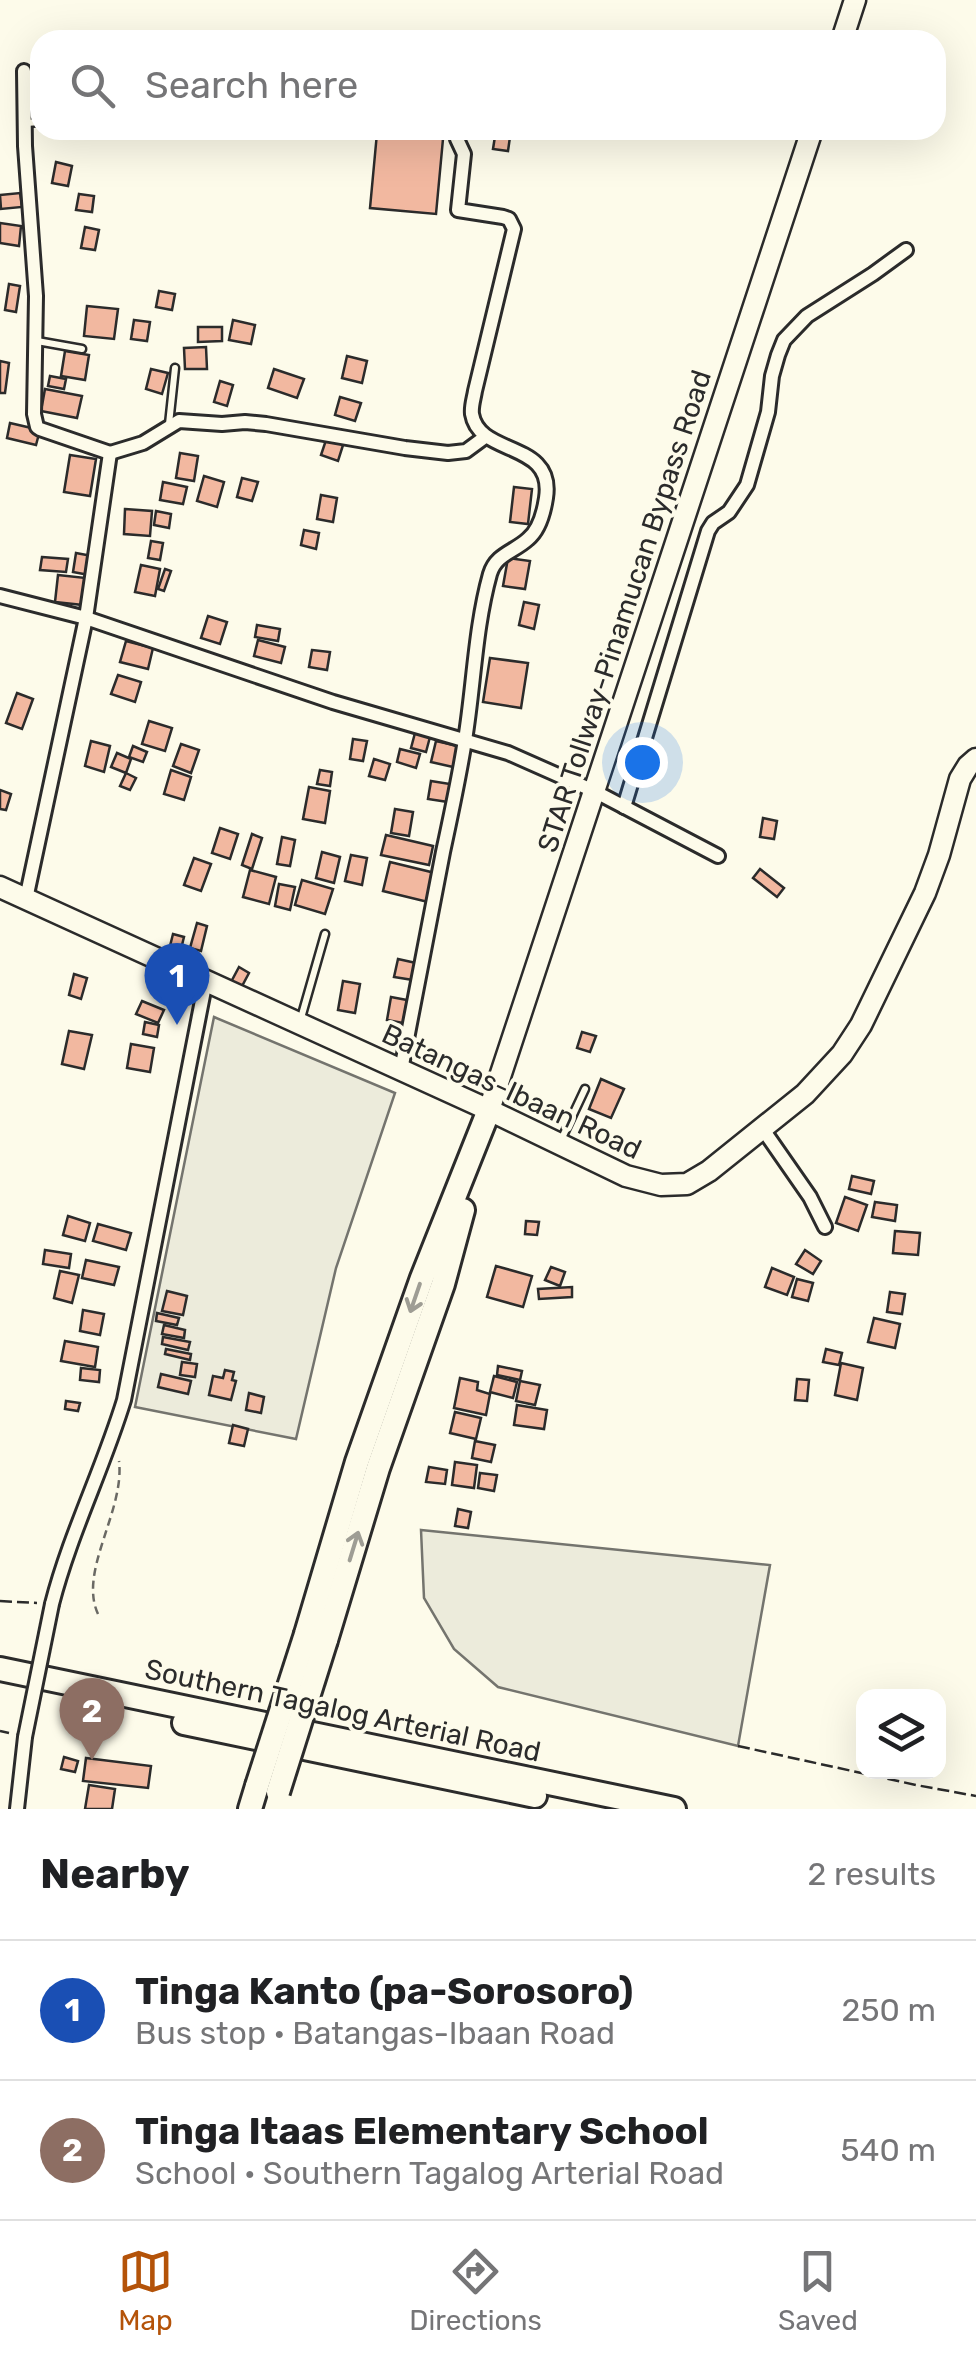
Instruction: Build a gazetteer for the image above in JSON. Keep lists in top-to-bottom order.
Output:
{
  "streets": {
    "highway": ["Southern Tagalog Arterial Road"],
    "main road": ["STAR Tollway-Pinamucan Bypass Road", "Batangas-Ibaan Road"]
  },
  "crossings": [
    ["STAR Tollway-Pinamucan Bypass Road", "Batangas-Ibaan Road"]
  ],
  "page": {
    "search": "Search here",
    "pins": ["1", "2"],
    "heading": ["Nearby", "2 results"],
    "list": [
      {
        "mark": "1",
        "name": "Tinga Kanto (pa-Sorosoro)",
        "note": "Bus stop · Batangas-Ibaan Road",
        "value": "250 m"
      },
      {
        "mark": "2",
        "name": "Tinga Itaas Elementary School",
        "note": "School · Southern Tagalog Arterial Road",
        "value": "540 m"
      }
    ],
    "nav": ["Map", "Directions", "Saved"]
  }
}
